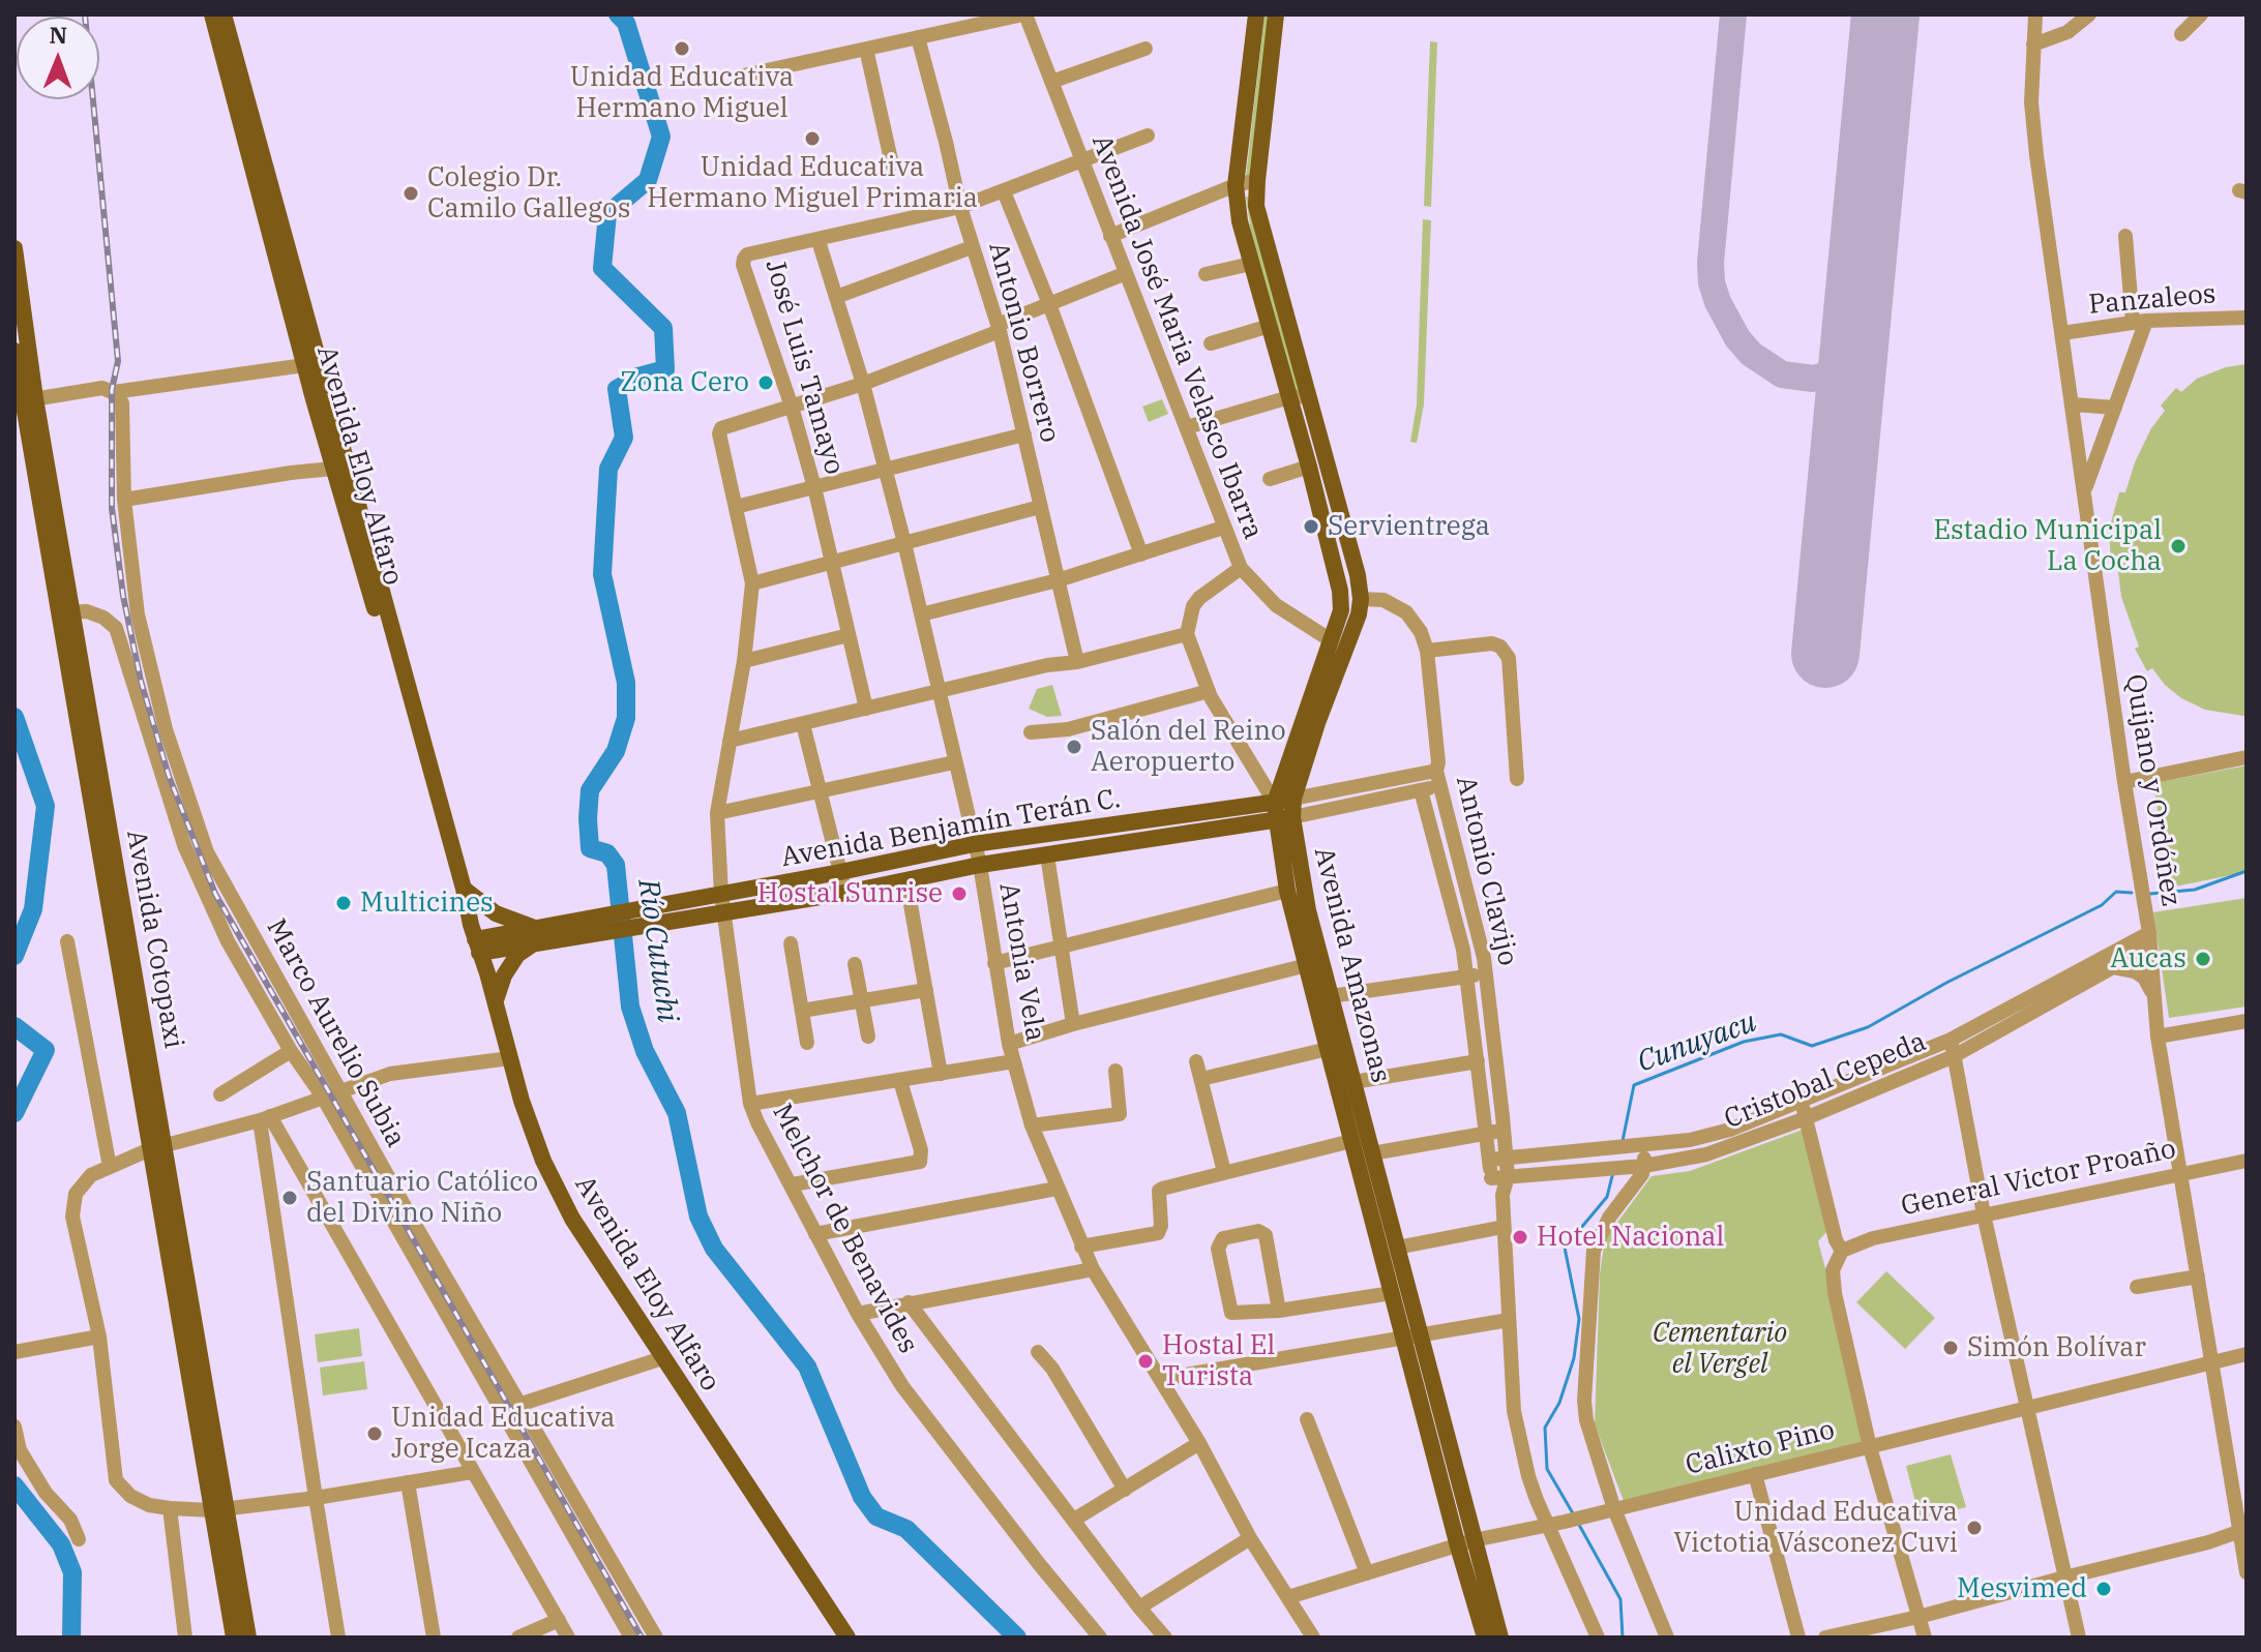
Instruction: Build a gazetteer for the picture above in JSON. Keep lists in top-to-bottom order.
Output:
{
  "streets": {
    "main road": [
      "Avenida Eloy Alfaro",
      "Avenida Benjamín Terán C.",
      "Avenida Cotopaxi",
      "Avenida Amazonas"
    ],
    "street": [
      "Panzaleos",
      "Avenida José Maria Velasco Ibarra",
      "Antonio Borrero",
      "José Luis Tamayo",
      "Quijano y Ordóñez",
      "Antonio Clavijo",
      "Antonia Vela",
      "Marco Aurelio Subia",
      "Cristobal Cepeda",
      "General Victor Proaño",
      "Melchor de Benavides",
      "Calixto Pino"
    ]
  },
  "crossings": [
    ["Panzaleos", "Quijano y Ordóñez"],
    ["Avenida José Maria Velasco Ibarra", "José Luis Tamayo"],
    ["Avenida José Maria Velasco Ibarra", "Avenida Amazonas"],
    ["Antonio Borrero", "José Luis Tamayo"],
    ["José Luis Tamayo", "Antonia Vela"],
    ["José Luis Tamayo", "Melchor de Benavides"],
    ["Avenida Eloy Alfaro", "Avenida Benjamín Terán C."],
    ["Quijano y Ordóñez", "Cristobal Cepeda"],
    ["Quijano y Ordóñez", "General Victor Proaño"],
    ["Quijano y Ordóñez", "Calixto Pino"],
    ["Avenida Benjamín Terán C.", "Antonio Clavijo"],
    ["Avenida Benjamín Terán C.", "Antonia Vela"],
    ["Avenida Benjamín Terán C.", "Avenida Amazonas"],
    ["Avenida Benjamín Terán C.", "Melchor de Benavides"],
    ["Antonio Clavijo", "Cristobal Cepeda"],
    ["Antonio Clavijo", "Calixto Pino"],
    ["Avenida Cotopaxi", "Marco Aurelio Subia"],
    ["Antonia Vela", "Calixto Pino"],
    ["Avenida Amazonas", "Calixto Pino"]
  ],
  "water": ["Río Cutuchi", "Cunuyacu"],
  "parks": ["Cementario el Vergel"],
  "places": [
    "Unidad Educativa Hermano Miguel",
    "Unidad Educativa Hermano Miguel Primaria",
    "Colegio Dr. Camilo Gallegos",
    "Zona Cero",
    "Servientrega",
    "Estadio Municipal La Cocha",
    "Salón del Reino Aeropuerto",
    "Hostal Sunrise",
    "Multicines",
    "Aucas",
    "Santuario Católico del Divino Niño",
    "Hotel Nacional",
    "Simón Bolívar",
    "Hostal El Turista",
    "Unidad Educativa Jorge Icaza",
    "Unidad Educativa Victotia Vásconez Cuvi",
    "Mesvimed"
  ],
  "north": "top"
}
